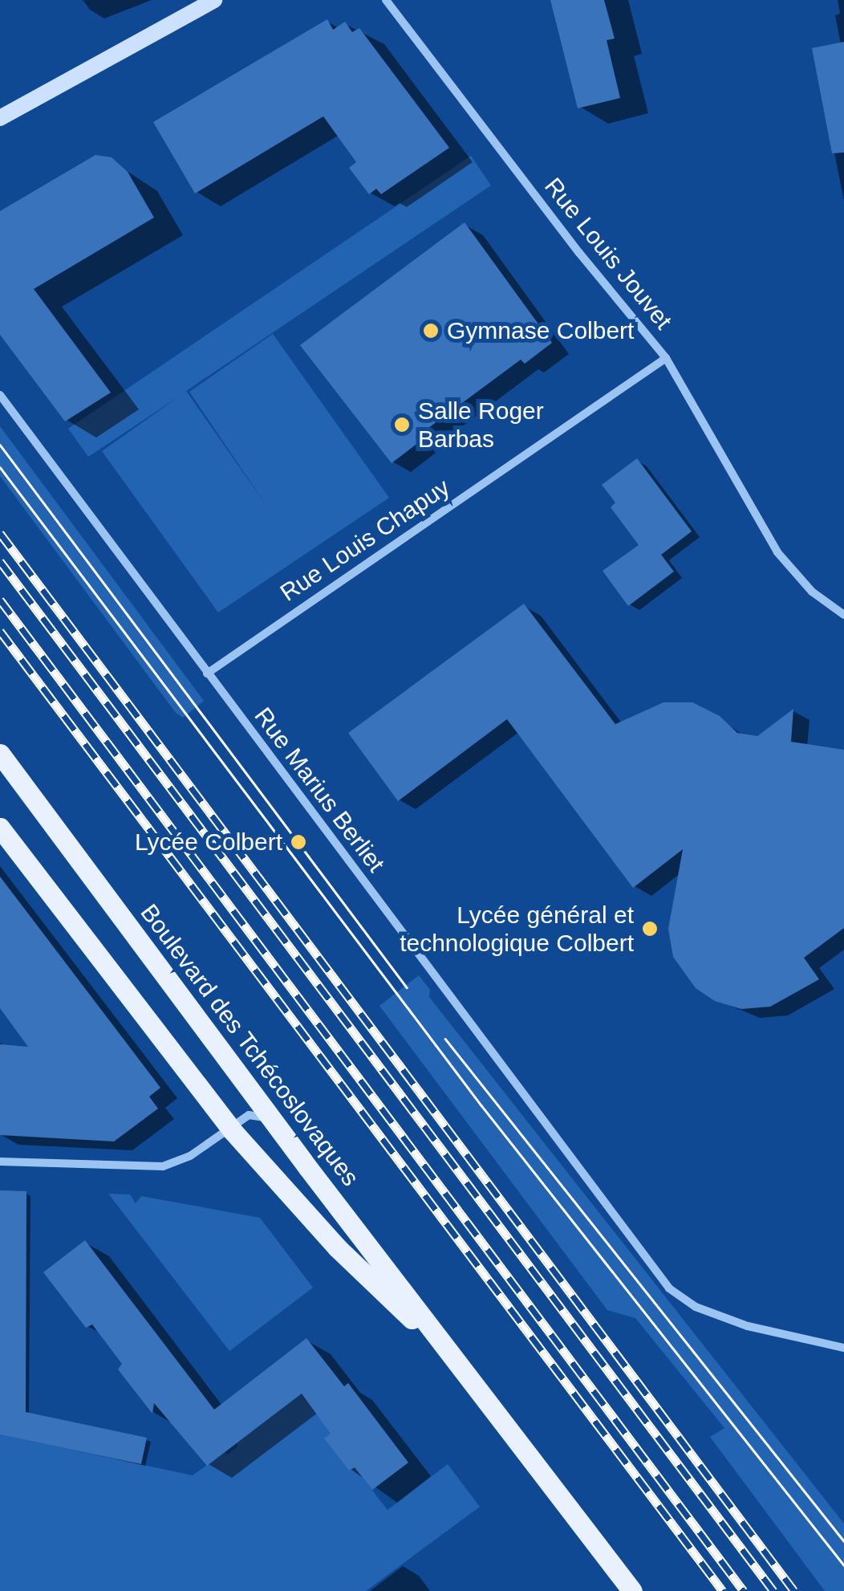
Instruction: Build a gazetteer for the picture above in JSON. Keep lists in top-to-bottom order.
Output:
{
  "streets": {
    "main road": ["Boulevard des Tchécoslovaques"],
    "street": ["Rue Louis Jouvet", "Rue Louis Chapuy", "Rue Marius Berliet"]
  },
  "crossings": [
    ["Rue Louis Jouvet", "Rue Louis Chapuy"],
    ["Rue Louis Chapuy", "Rue Marius Berliet"]
  ],
  "places": [
    "Gymnase Colbert",
    "Salle Roger Barbas",
    "Lycée Colbert",
    "Lycée général et technologique Colbert"
  ]
}
